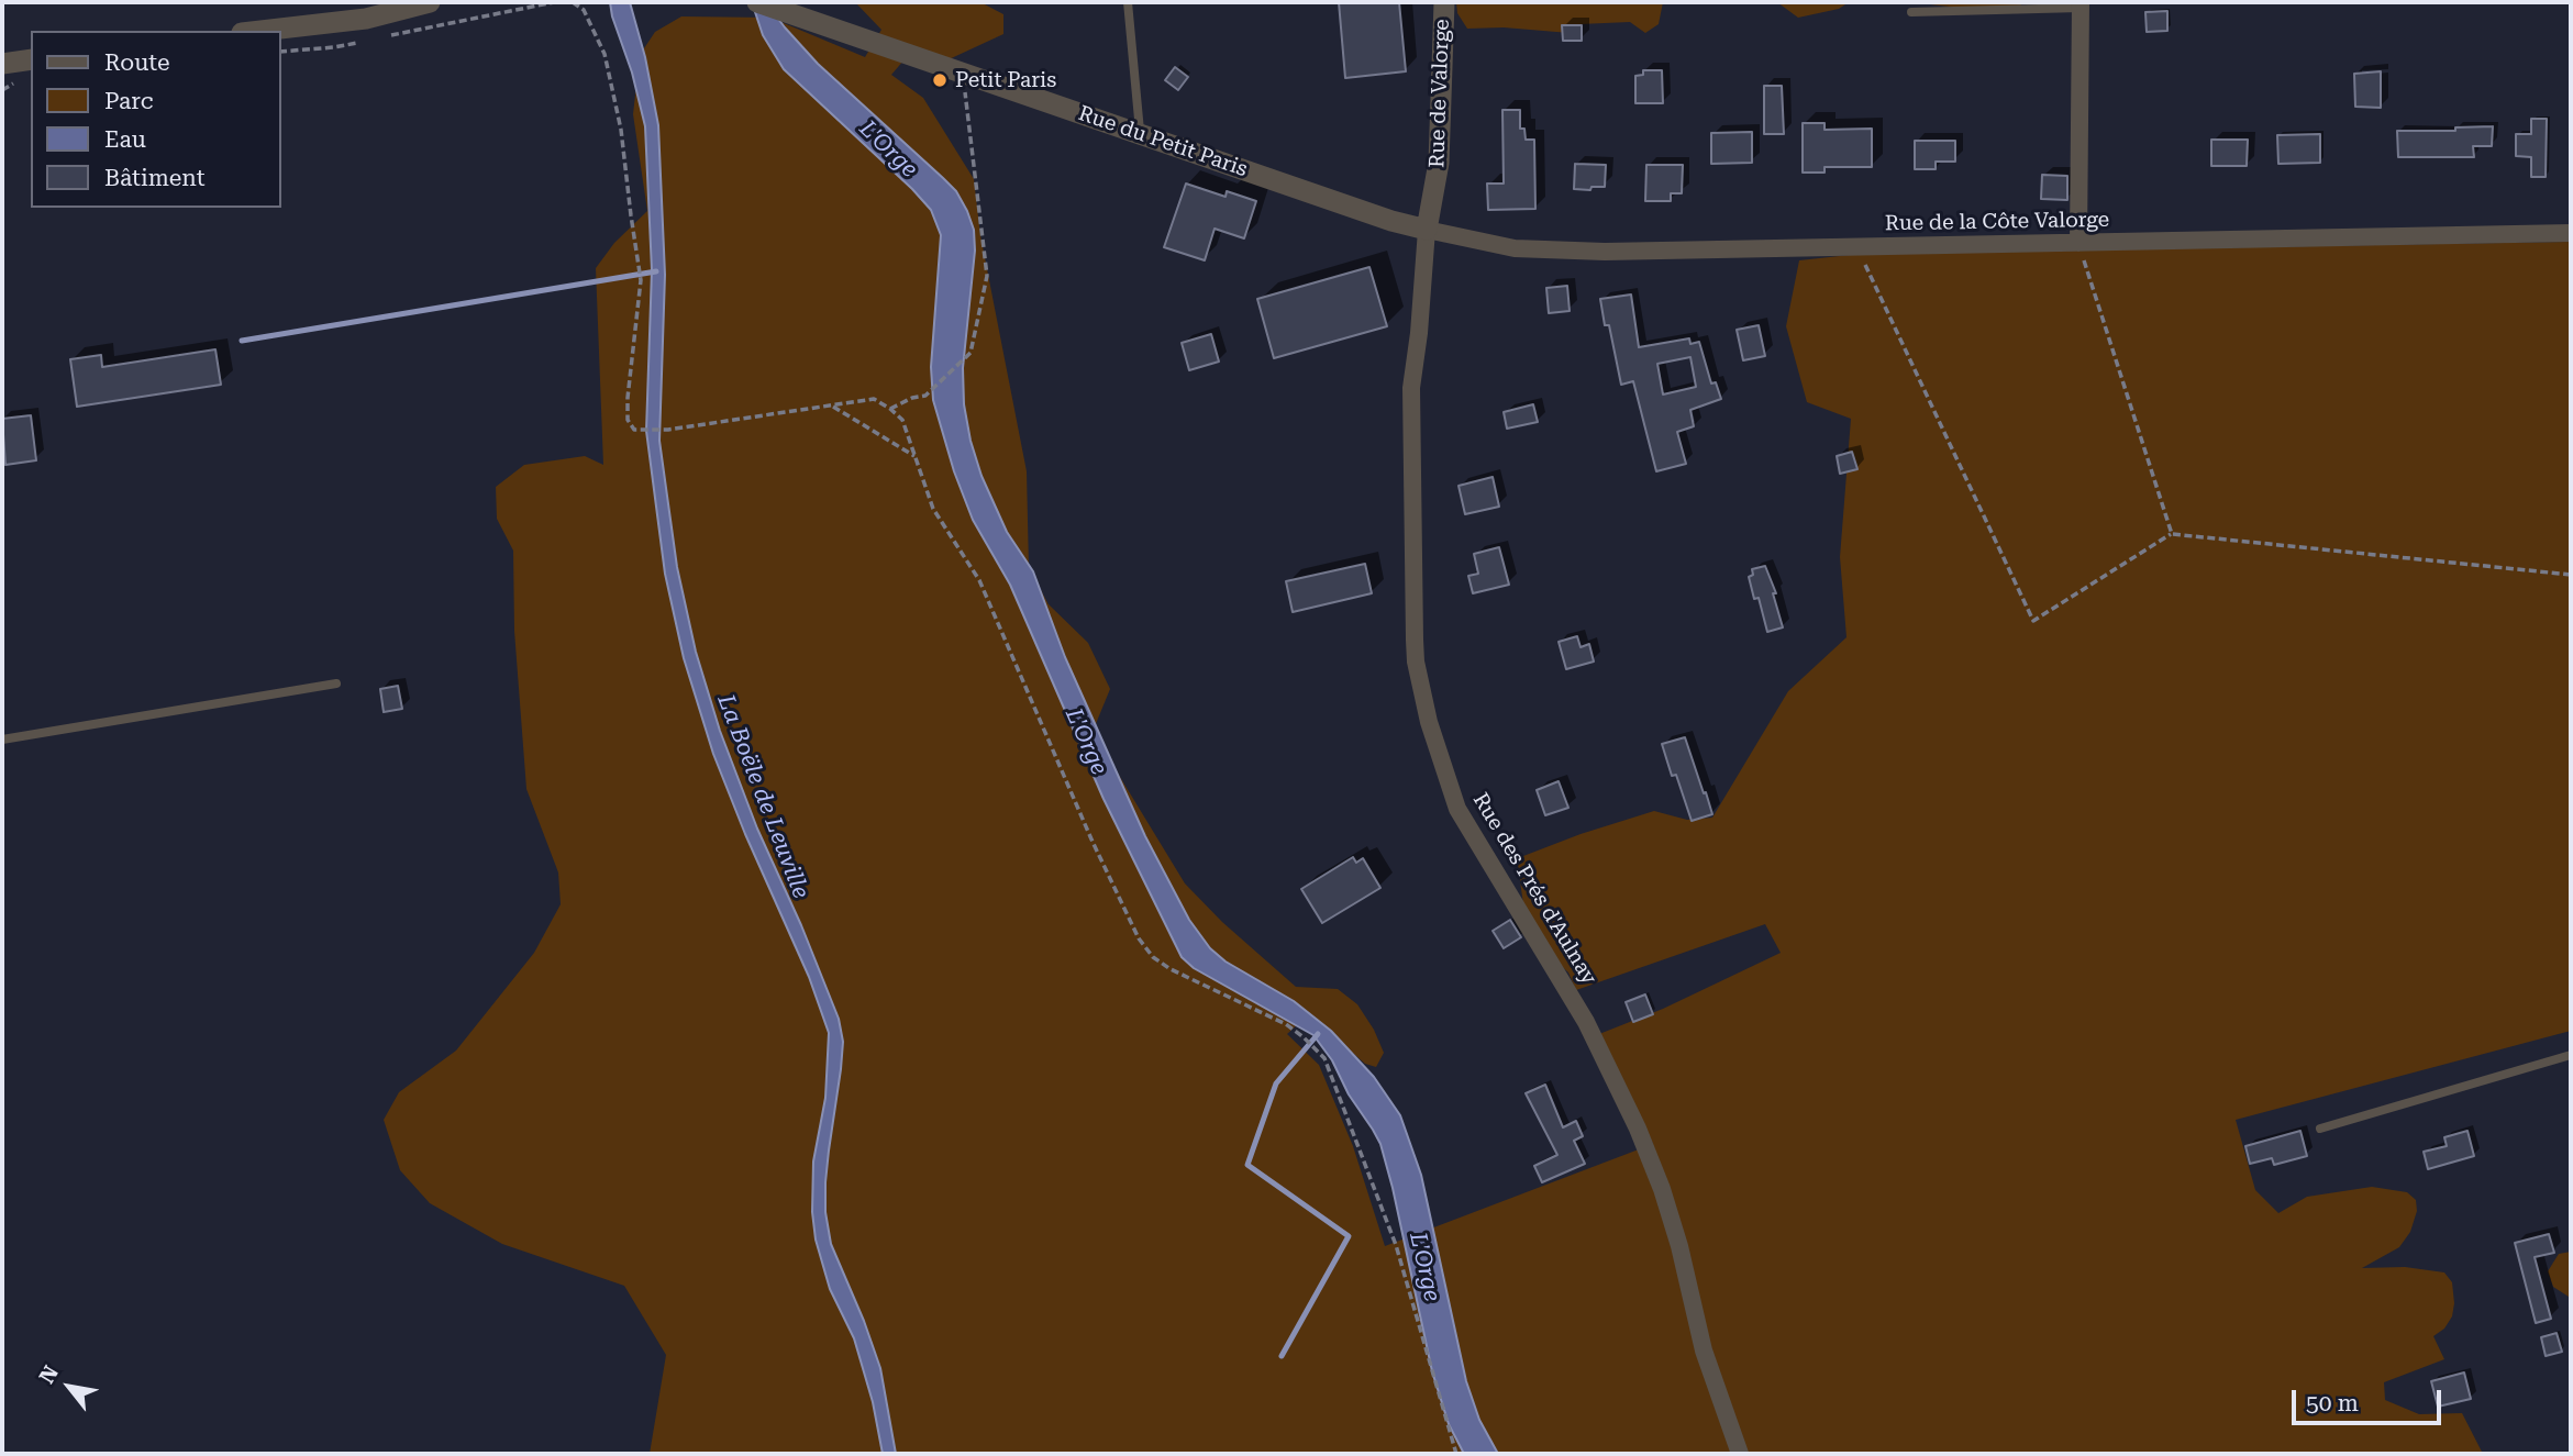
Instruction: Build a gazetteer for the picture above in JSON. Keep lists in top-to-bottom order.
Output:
{
  "streets": {
    "street": [
      "Rue de Valorge",
      "Rue du Petit Paris",
      "Rue de la Côte Valorge",
      "Rue des Prés d'Aulnay"
    ]
  },
  "crossings": [
    ["Rue de Valorge", "Rue du Petit Paris"],
    ["Rue de Valorge", "Rue de la Côte Valorge"],
    ["Rue de Valorge", "Rue des Prés d'Aulnay"],
    ["Rue du Petit Paris", "Rue de la Côte Valorge"],
    ["Rue du Petit Paris", "Rue des Prés d'Aulnay"],
    ["Rue de la Côte Valorge", "Rue des Prés d'Aulnay"]
  ],
  "water": ["L'Orge", "La Boële de Leuville"],
  "places": ["Petit Paris"],
  "legend": [
    "Route",
    "Parc",
    "Eau",
    "Bâtiment"
  ],
  "scale_bar": "50 m",
  "north": "top left"
}
